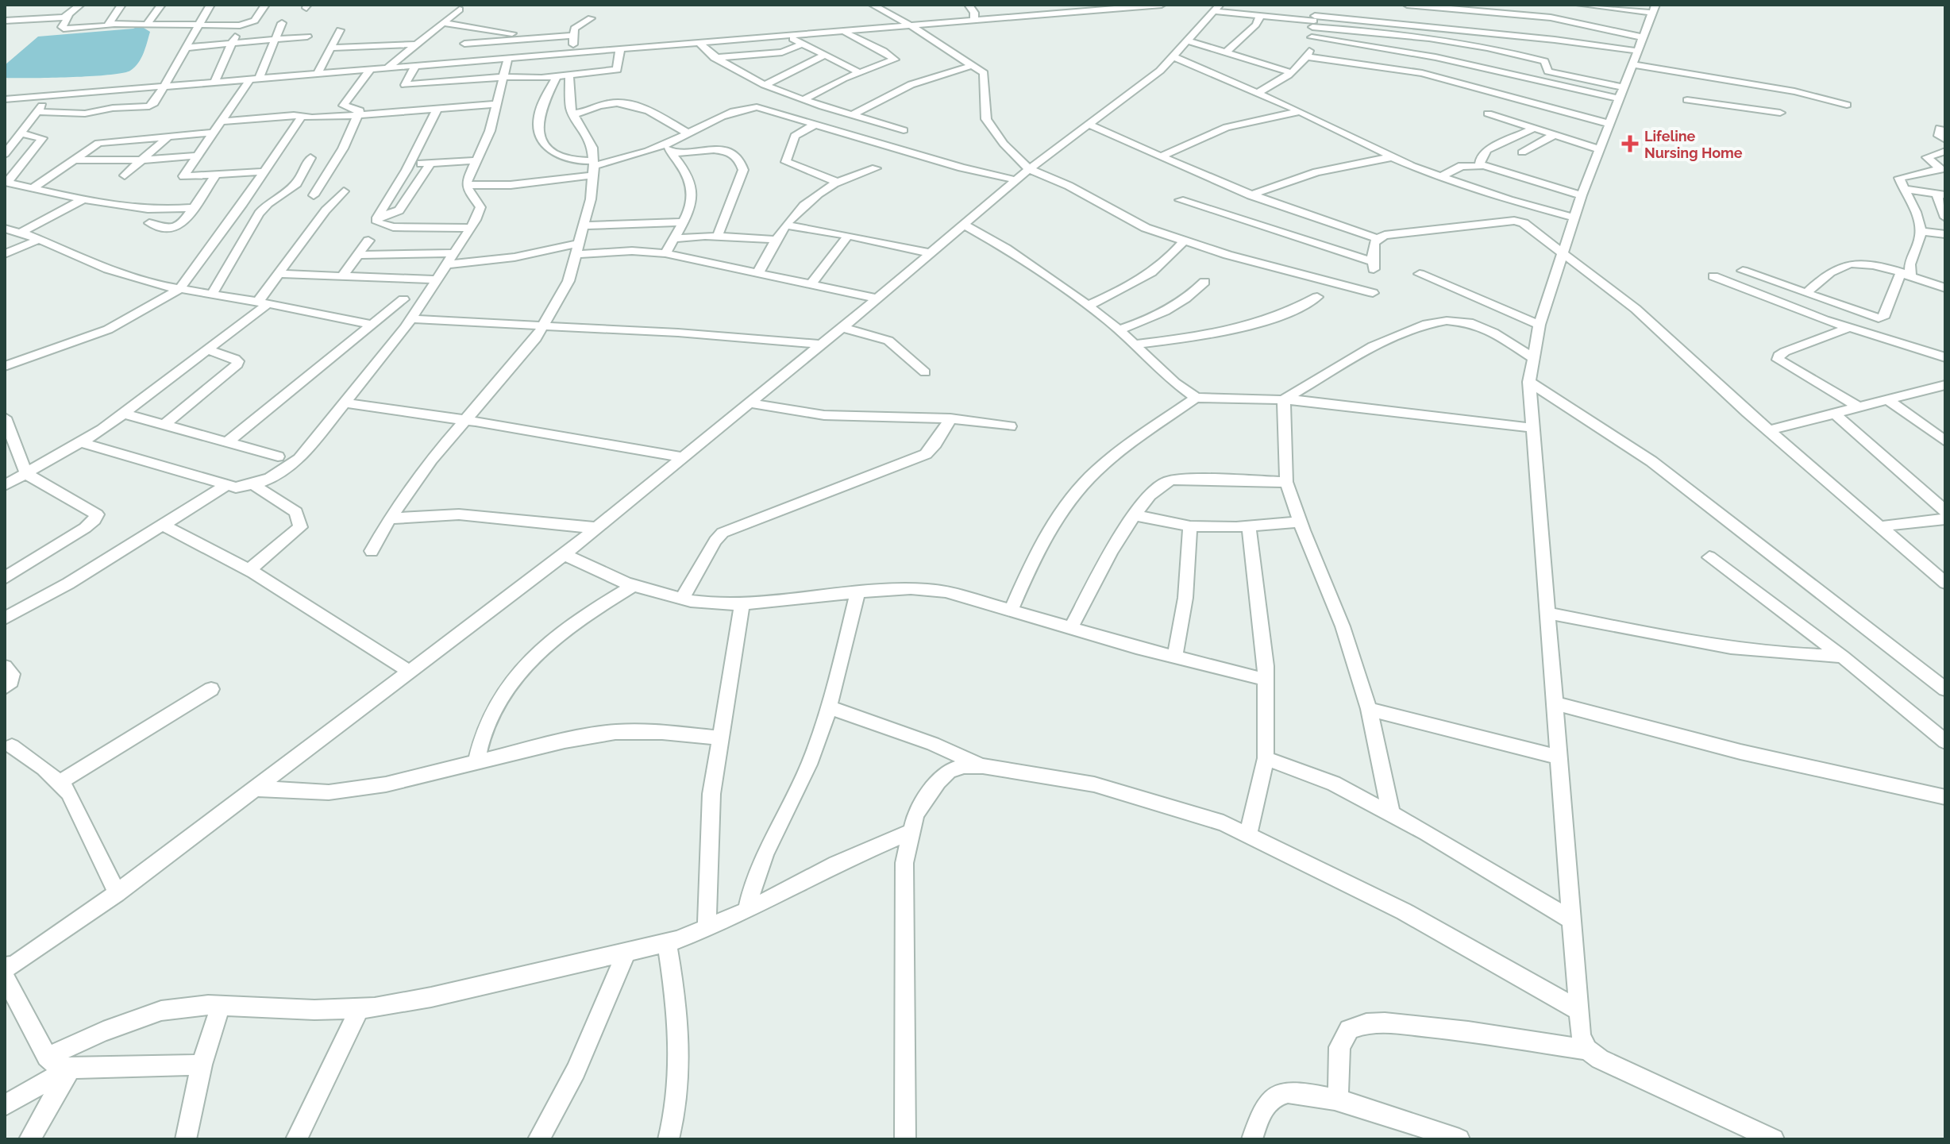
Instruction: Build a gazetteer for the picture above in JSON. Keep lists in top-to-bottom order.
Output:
{
  "places": {
    "health": ["Lifeline Nursing Home"]
  }
}
